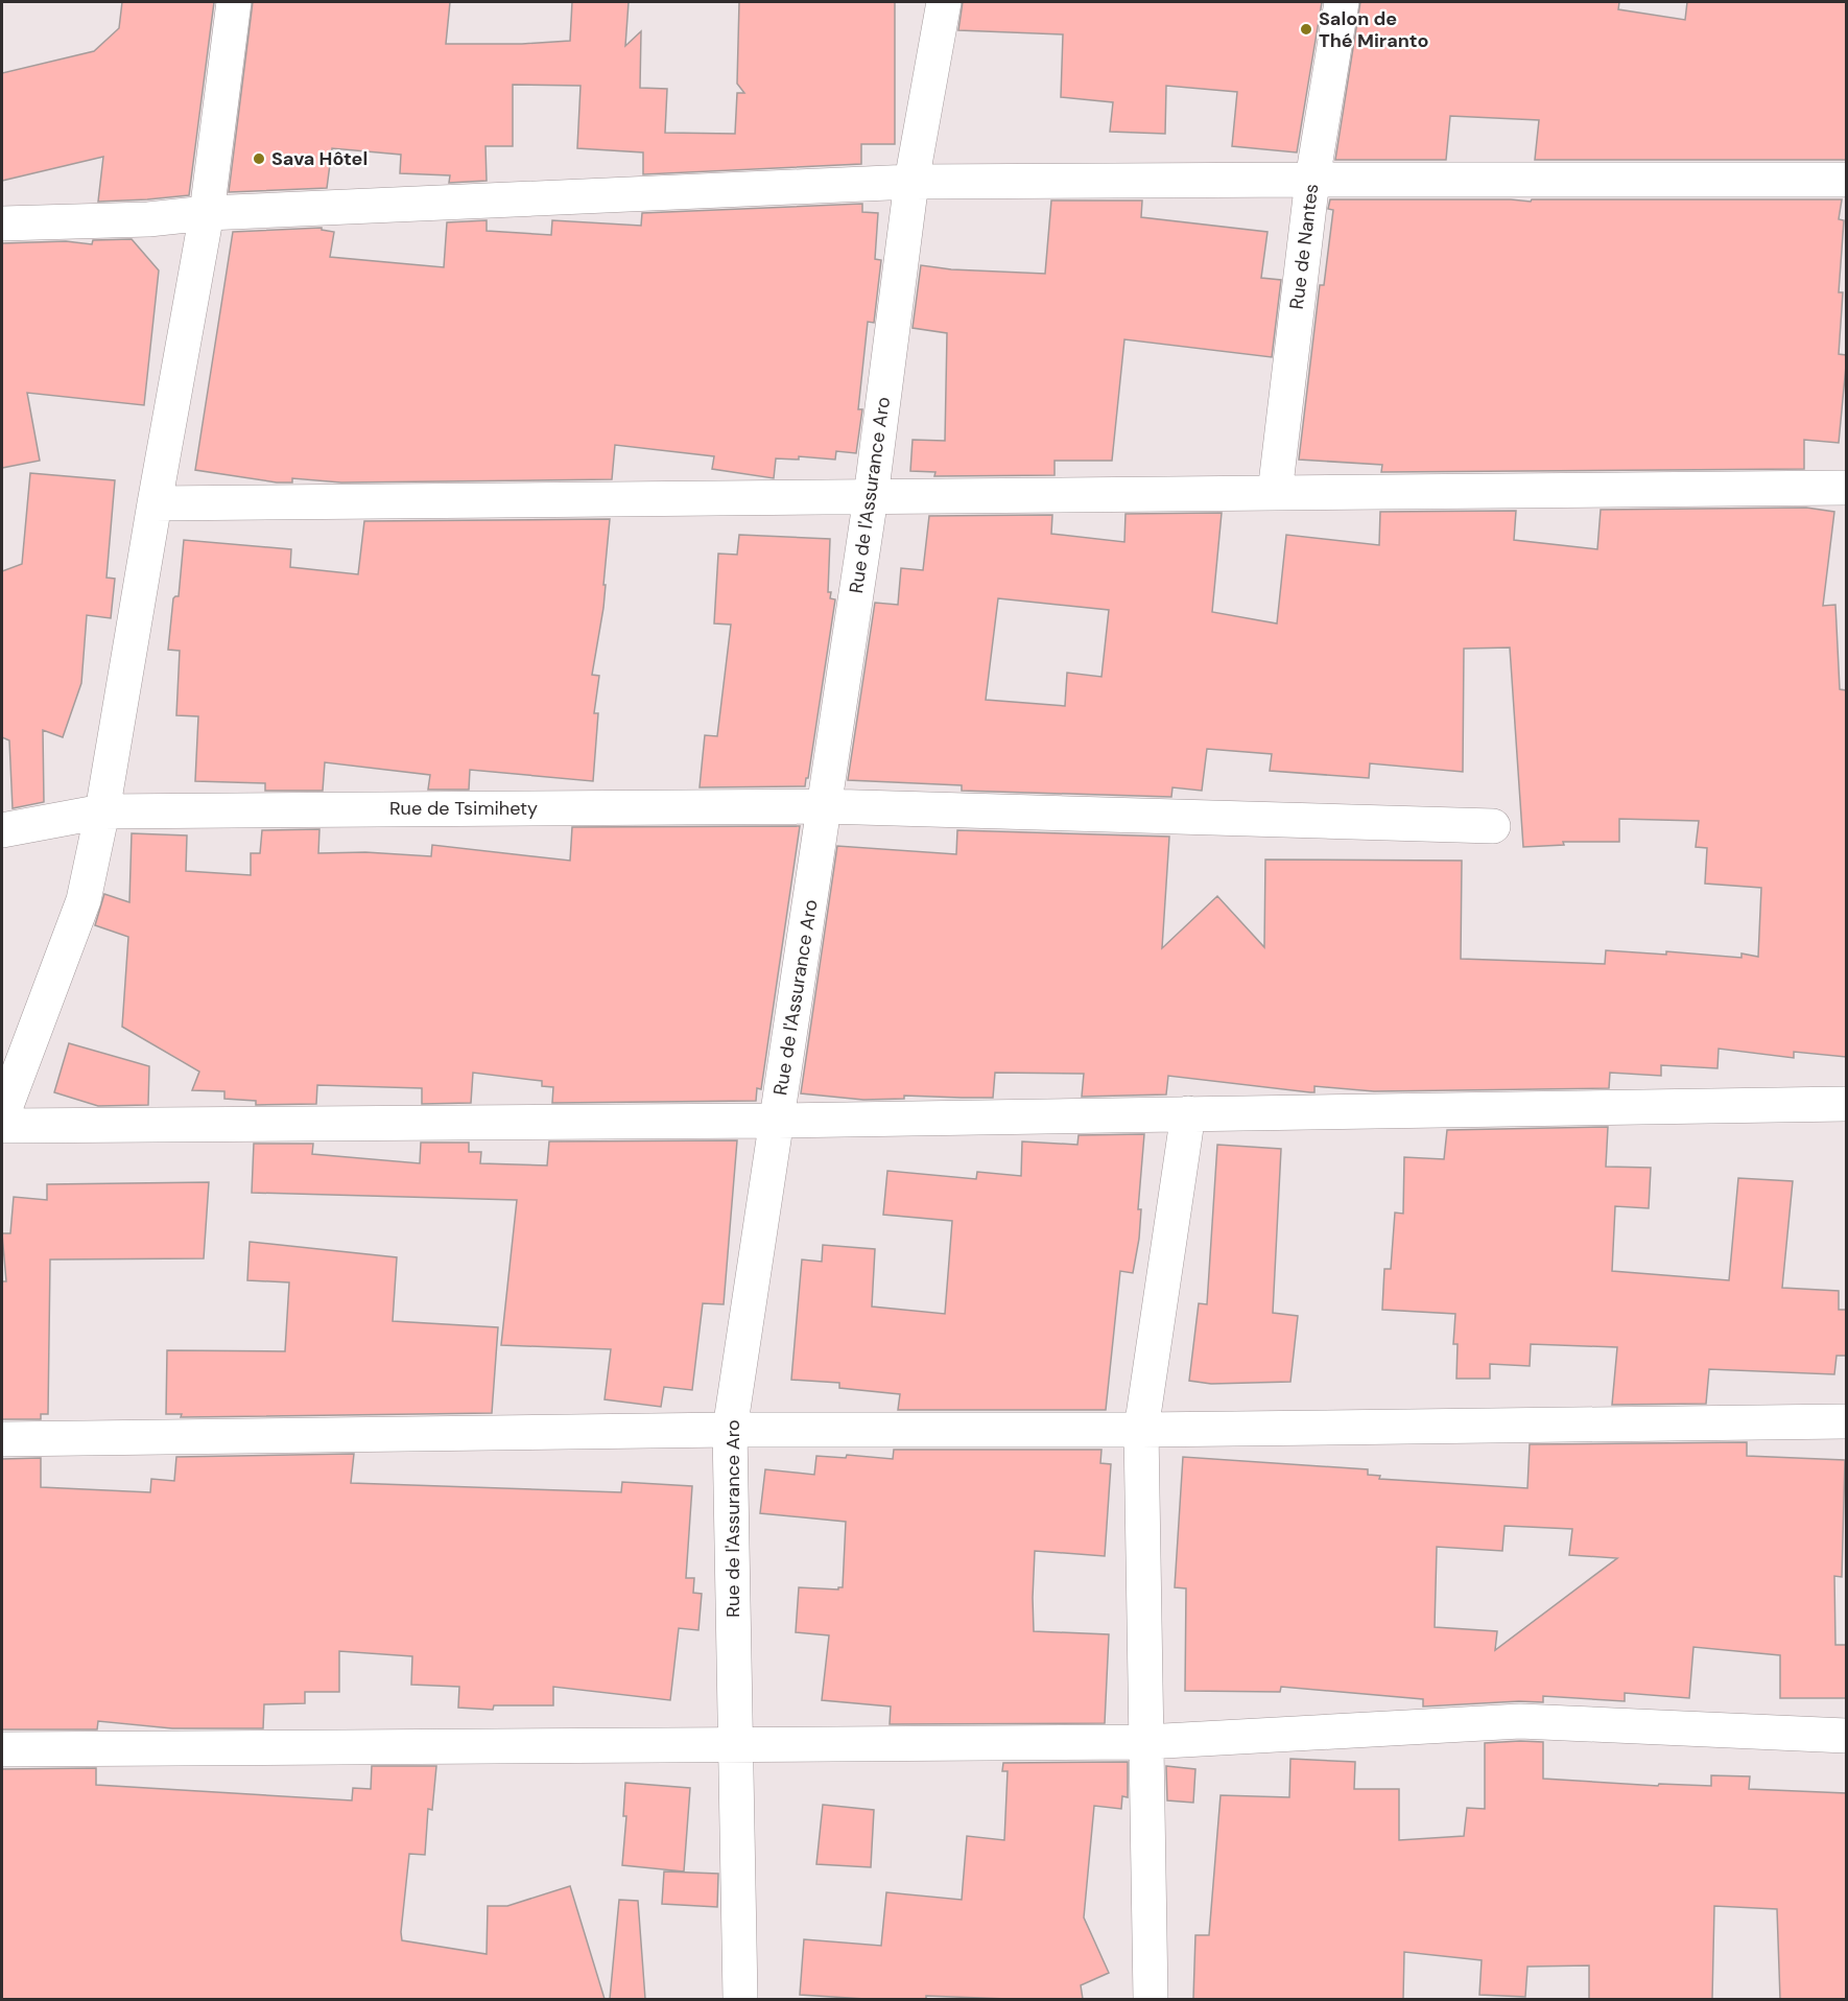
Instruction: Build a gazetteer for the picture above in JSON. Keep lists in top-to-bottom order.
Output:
{
  "streets": {
    "street": ["Rue de Nantes", "Rue de l'Assurance Aro", "Rue de Tsimihety"]
  },
  "crossings": [
    ["Rue de l'Assurance Aro", "Rue de Tsimihety"]
  ],
  "places": ["Salon de Thé Miranto", "Sava Hôtel"]
}
